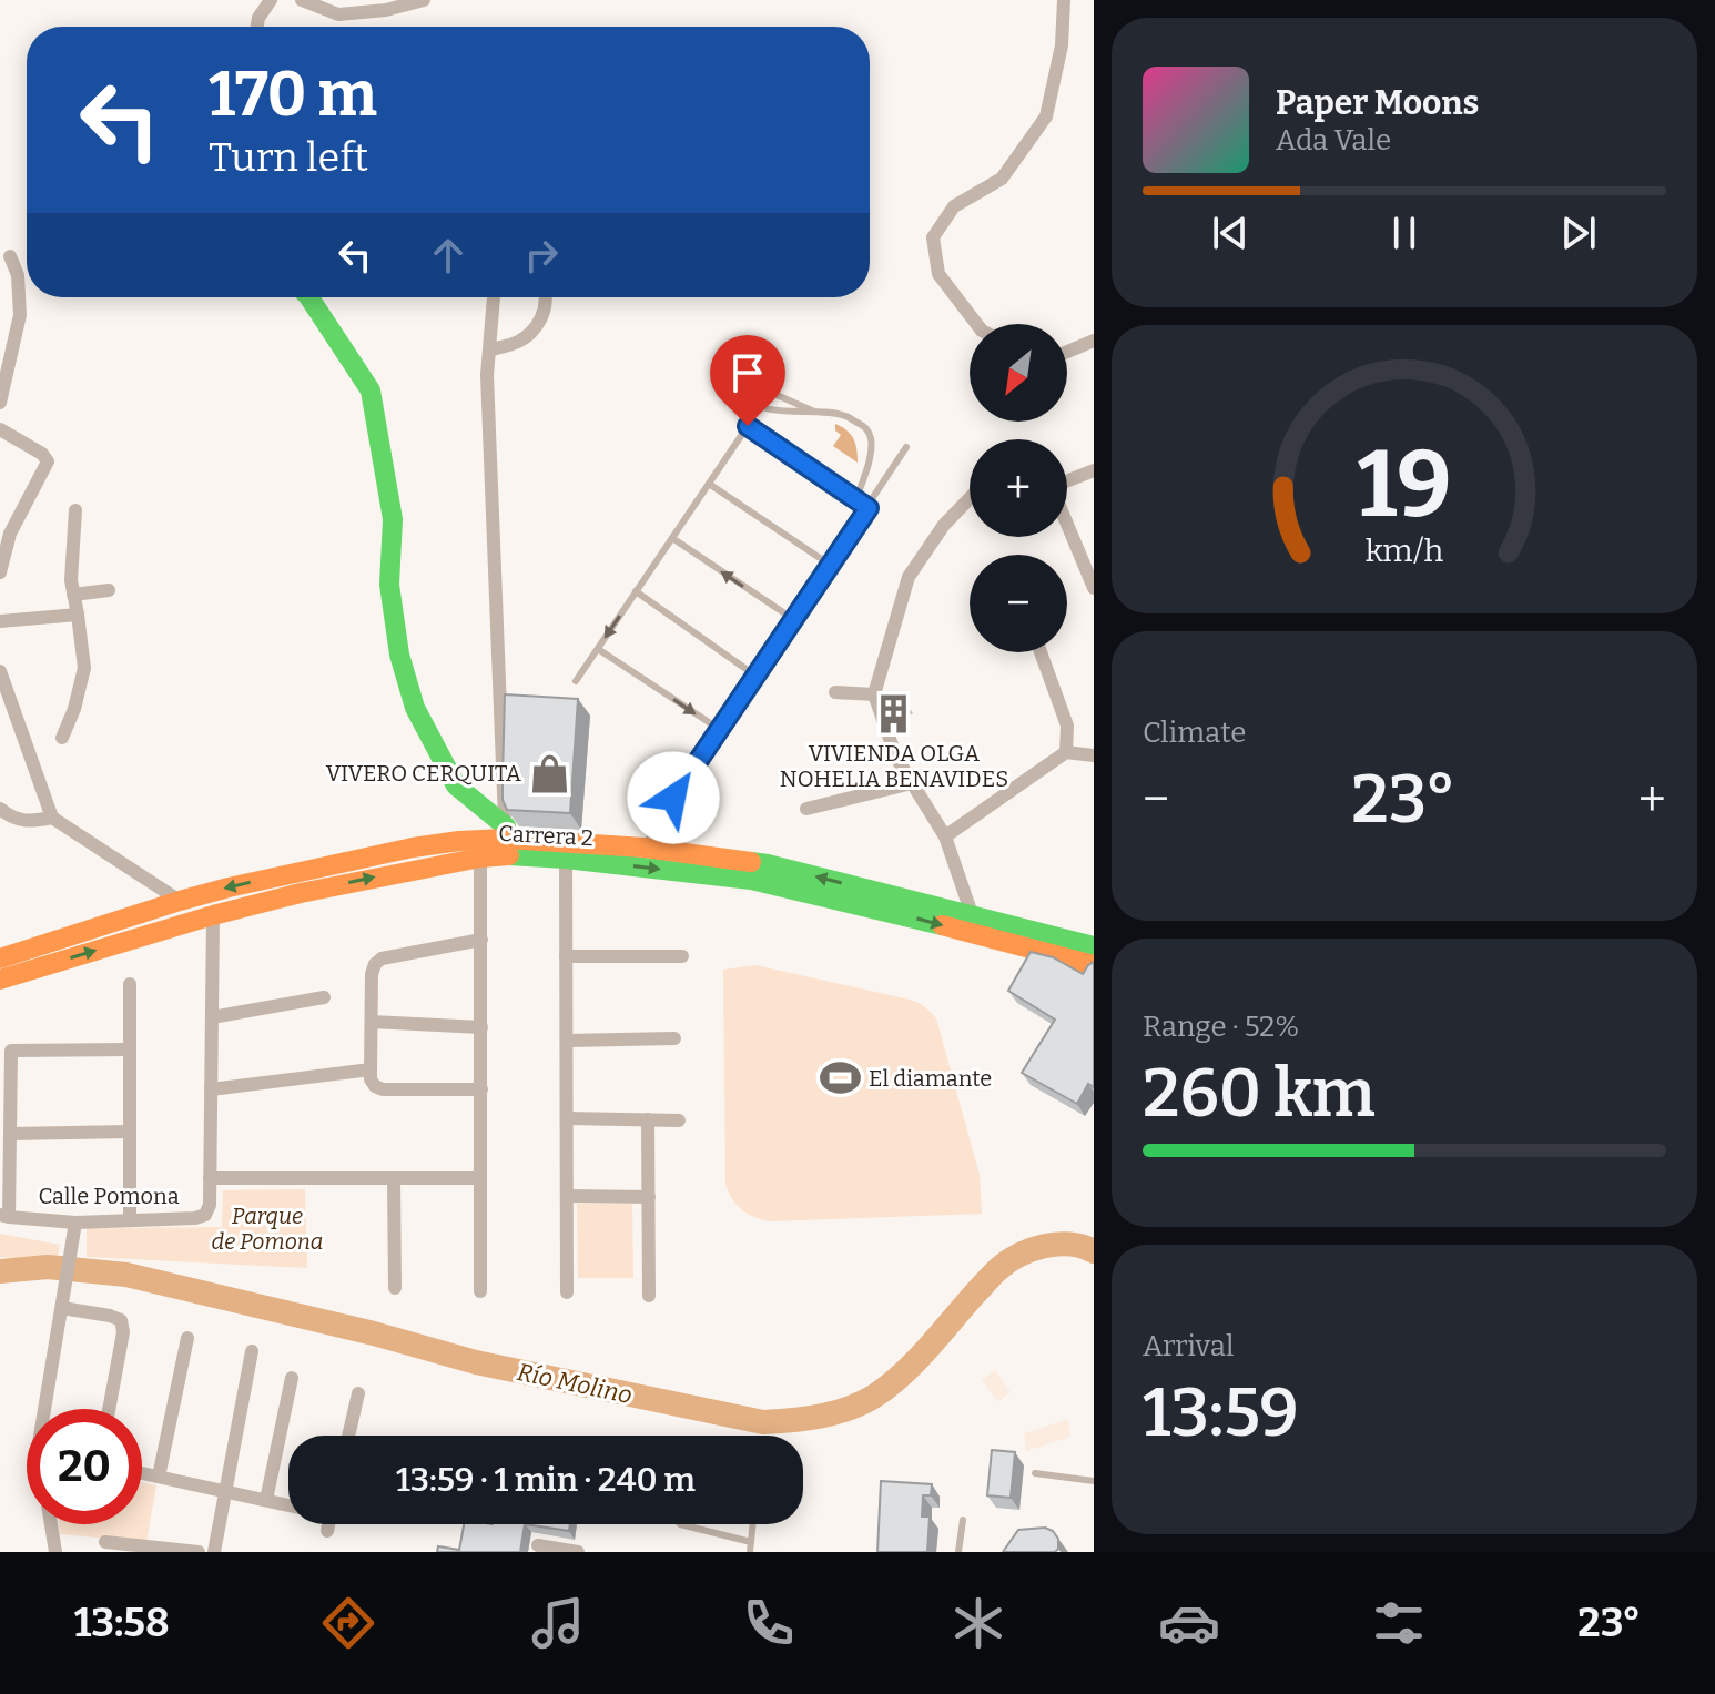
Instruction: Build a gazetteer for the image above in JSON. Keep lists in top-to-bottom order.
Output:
{
  "streets": {
    "main road": ["Carrera 2"],
    "street": ["Calle Pomona"]
  },
  "crossings": [
    ["Carrera 2", "Calle Pomona"]
  ],
  "water": ["Río Molino"],
  "parks": ["Parque de Pomona"],
  "places": {
    "building": ["VIVIENDA OLGA NOHELIA BENAVIDES"],
    "shop": ["VIVERO CERQUITA"],
    "sports": ["El diamante"]
  },
  "north": "bottom left",
  "page": {
    "turn": ["170 m", "Turn left"],
    "song": ["Paper Moons", "Ada Vale"],
    "map_buttons": ["+", "−"],
    "tile": [
      "Climate",
      ["Range · 52%", "260 km"],
      ["Arrival", "13:59"]
    ],
    "heat": ["−", "23°", "+"],
    "limit": "20",
    "trip": "13:59 · 1 min · 240 m",
    "tabs": ["13:58", "23°"],
    "gauge": ["19", "km/h"]
  }
}
